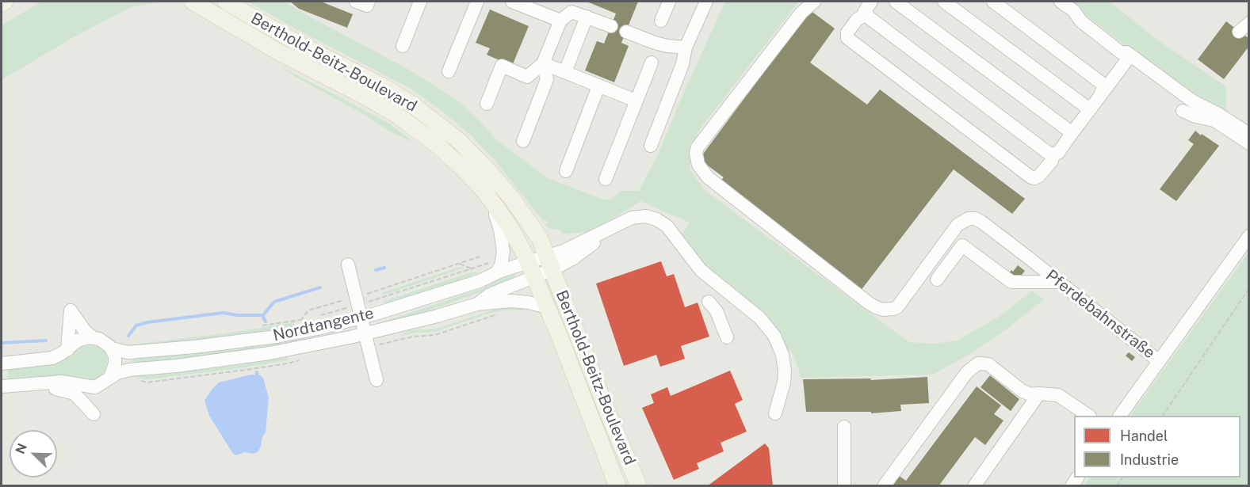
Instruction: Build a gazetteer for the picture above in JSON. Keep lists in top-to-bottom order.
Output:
{
  "streets": {
    "main road": ["Berthold-Beitz-Boulevard"],
    "street": ["Pferdebahnstraße", "Nordtangente"]
  },
  "crossings": [
    ["Berthold-Beitz-Boulevard", "Nordtangente"]
  ],
  "legend": ["Handel", "Industrie"],
  "north": "top left"
}
